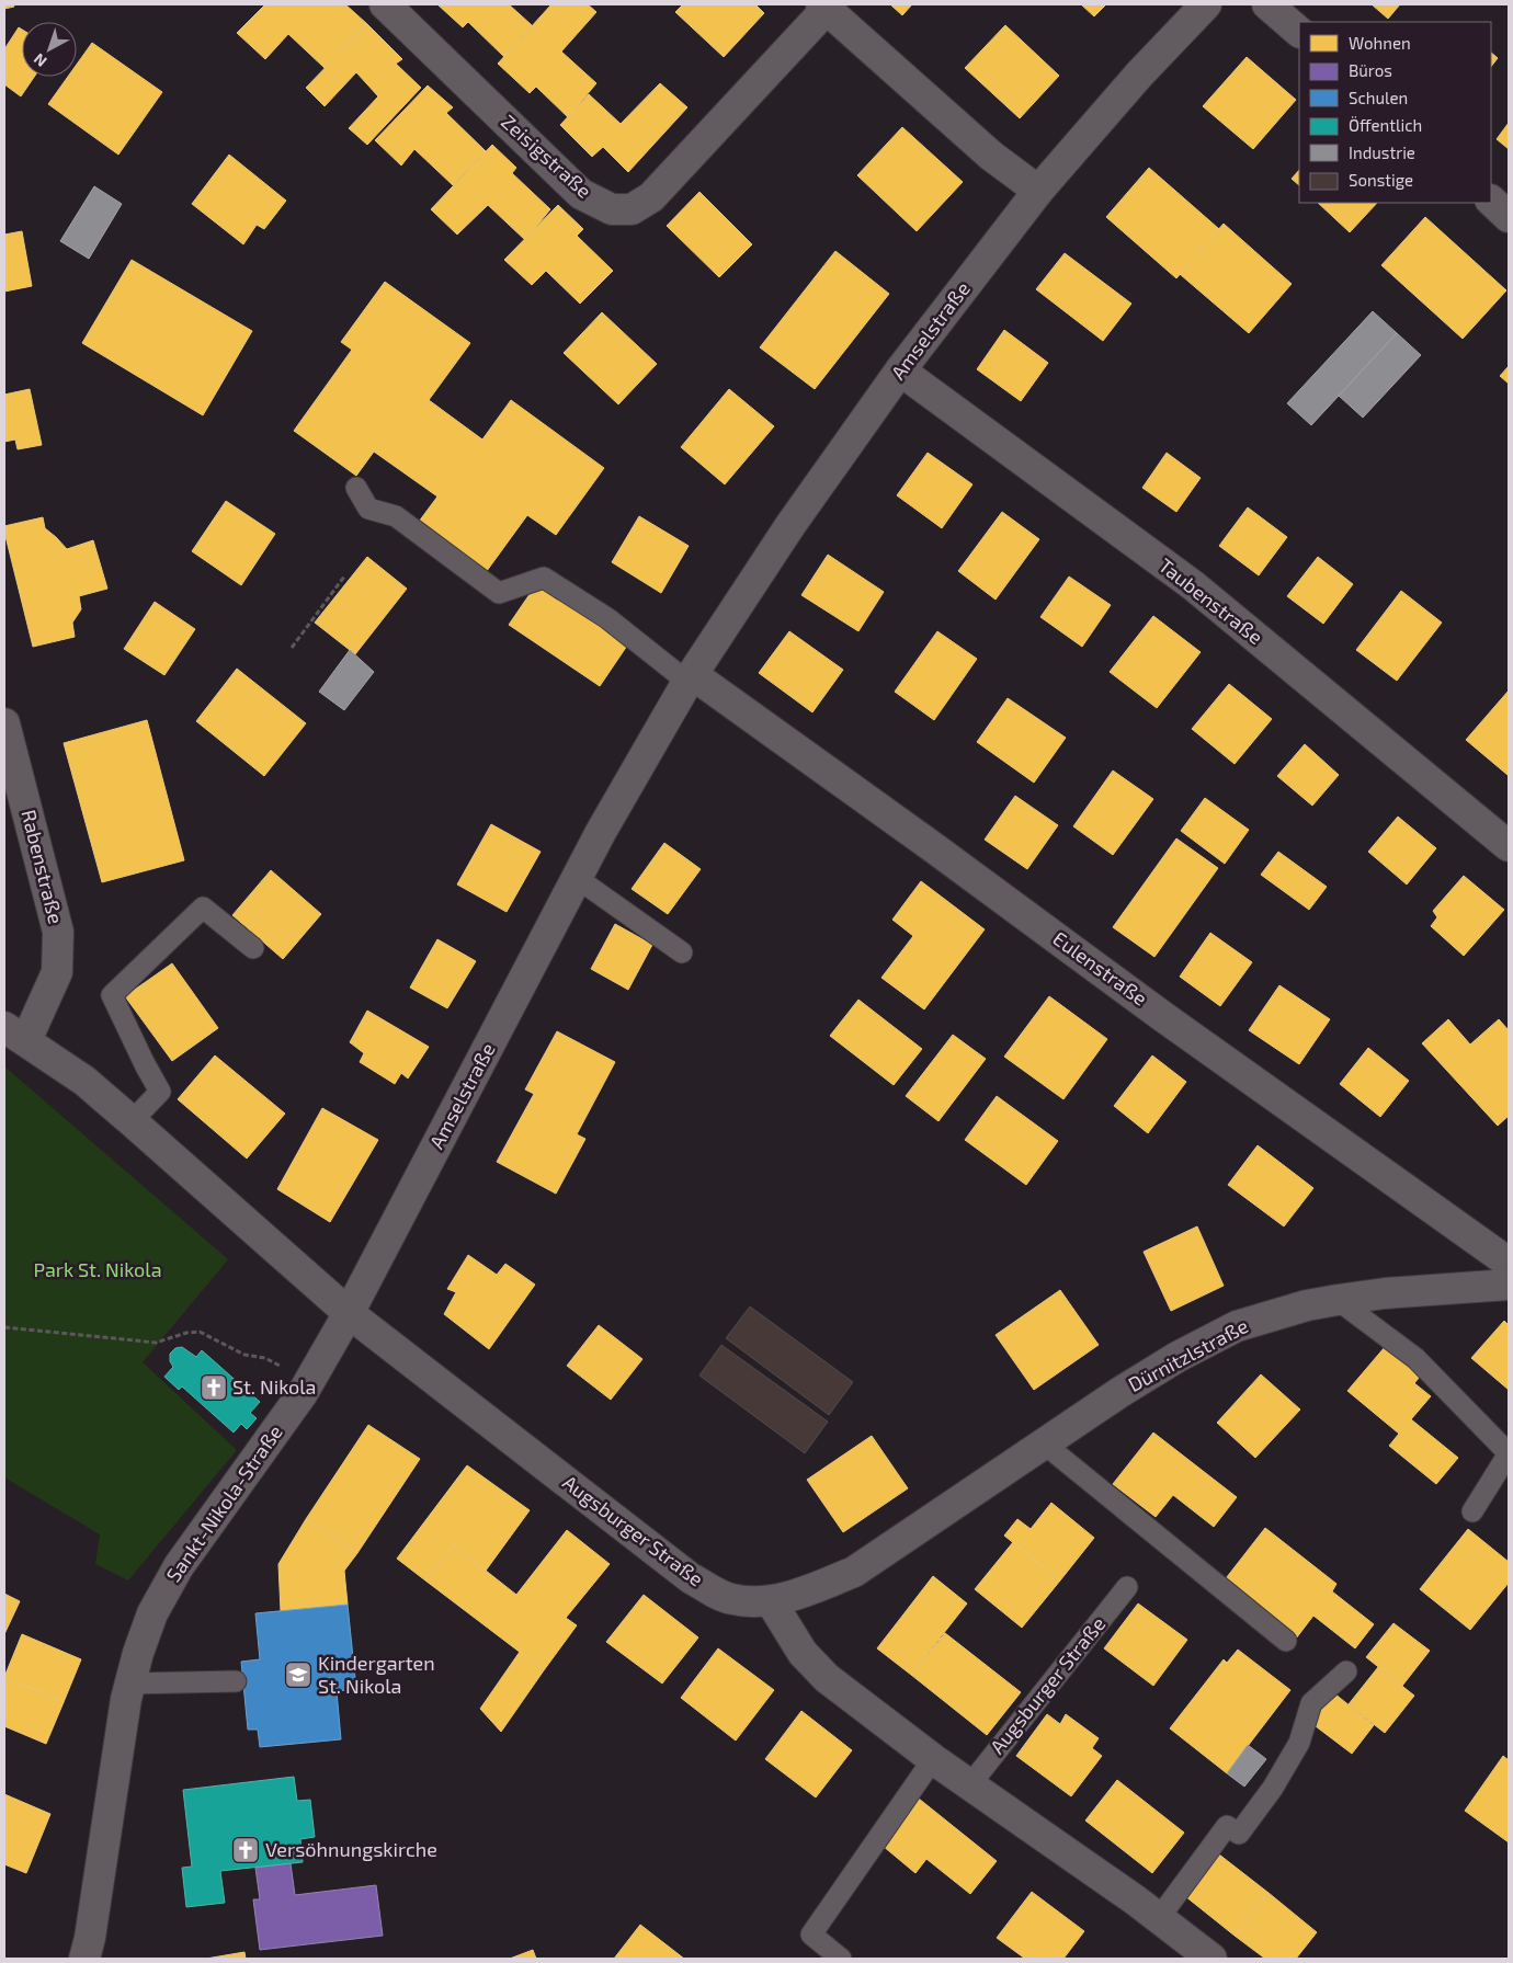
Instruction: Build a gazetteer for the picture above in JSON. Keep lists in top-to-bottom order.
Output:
{
  "streets": {
    "street": [
      "Zeisigstraße",
      "Amselstraße",
      "Taubenstraße",
      "Rabenstraße",
      "Eulenstraße",
      "Dürnitzlstraße",
      "Sankt-Nikola-Straße",
      "Augsburger Straße"
    ]
  },
  "crossings": [
    ["Zeisigstraße", "Amselstraße"],
    ["Amselstraße", "Taubenstraße"],
    ["Amselstraße", "Eulenstraße"],
    ["Amselstraße", "Sankt-Nikola-Straße"],
    ["Amselstraße", "Augsburger Straße"],
    ["Dürnitzlstraße", "Augsburger Straße"],
    ["Sankt-Nikola-Straße", "Augsburger Straße"]
  ],
  "parks": ["Park St. Nikola"],
  "places": {
    "church": ["St. Nikola", "Versöhnungskirche"],
    "school or university": ["Kindergarten St. Nikola"]
  },
  "legend": [
    "Wohnen",
    "Büros",
    "Schulen",
    "Öffentlich",
    "Industrie",
    "Sonstige"
  ],
  "north": "bottom left"
}
